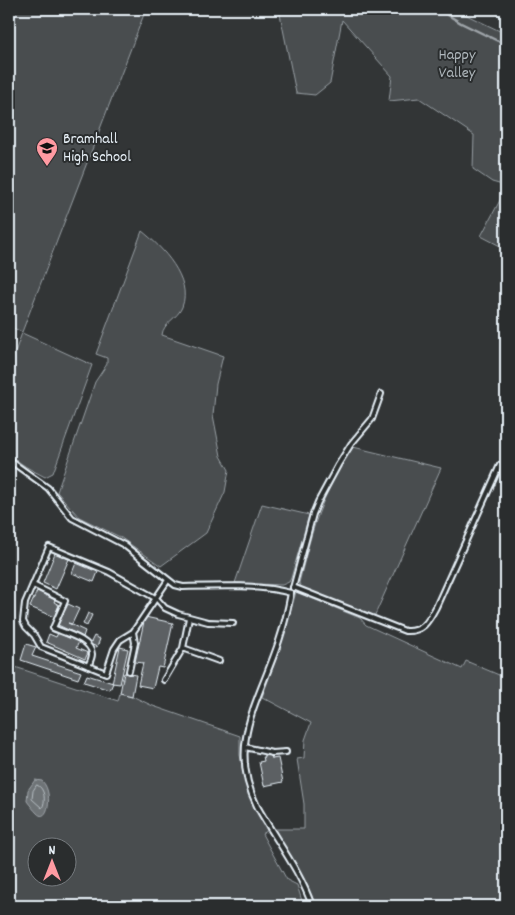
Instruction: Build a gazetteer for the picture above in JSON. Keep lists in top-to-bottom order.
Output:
{
  "parks": ["Happy Valley"],
  "places": {
    "school or university": ["Bramhall High School"]
  },
  "north": "top"
}
